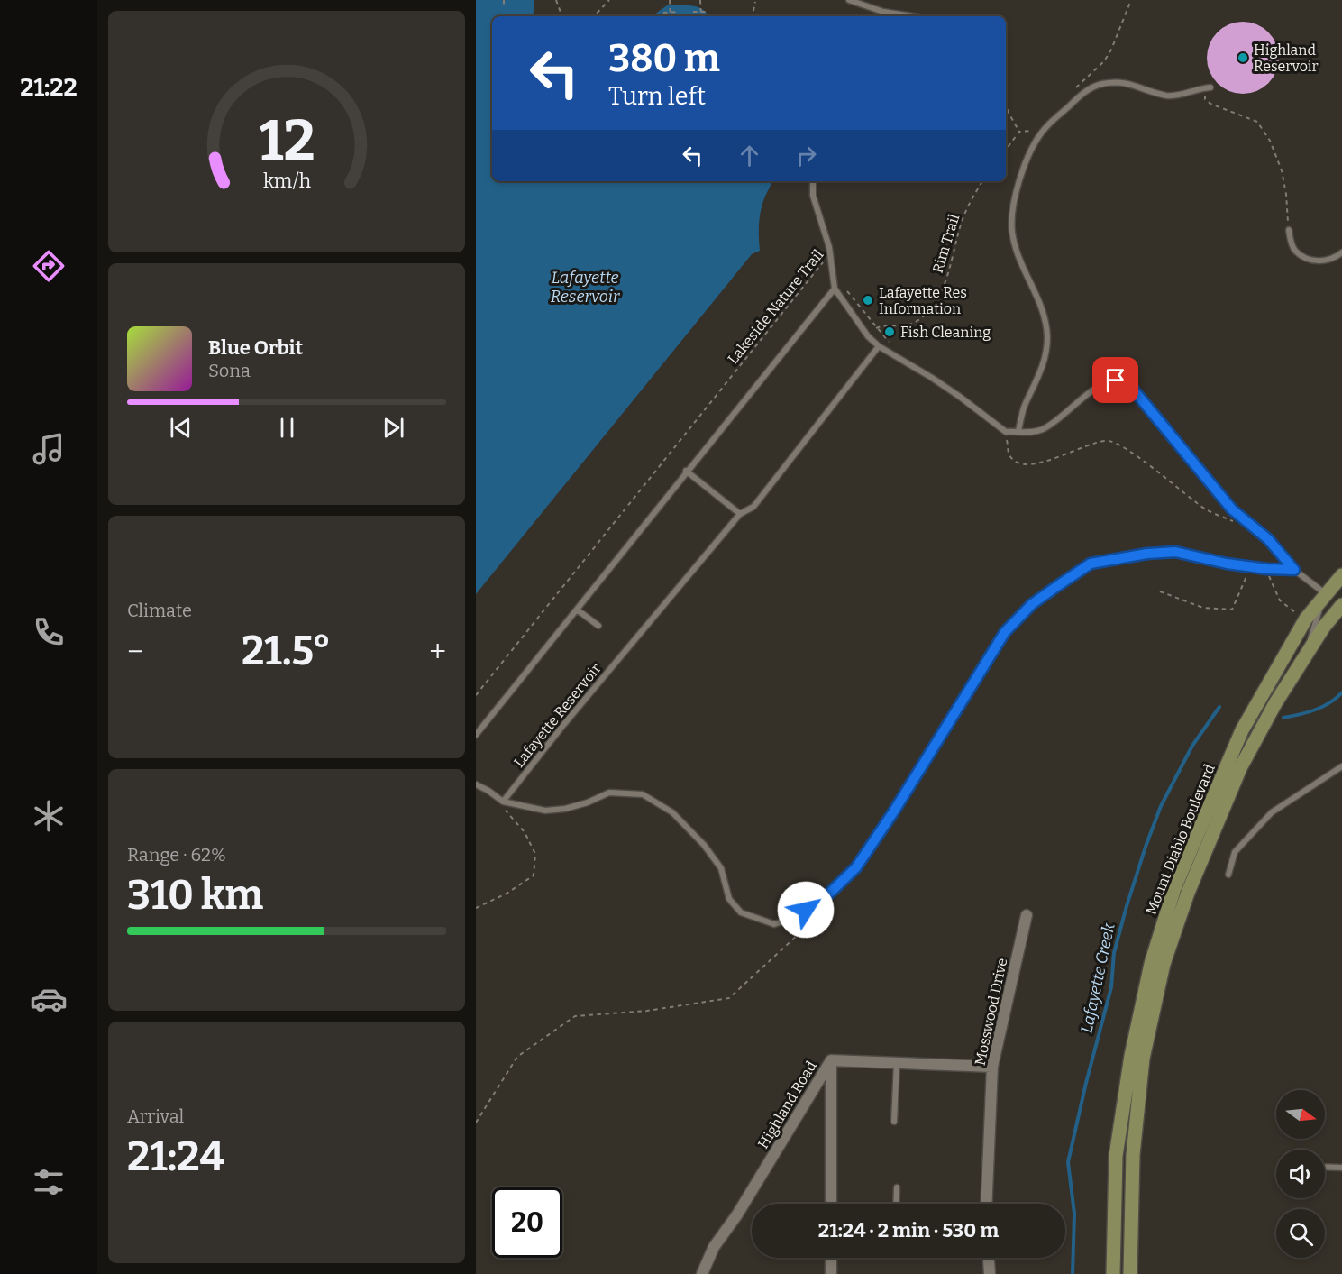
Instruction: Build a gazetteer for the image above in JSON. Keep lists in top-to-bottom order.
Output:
{
  "streets": {
    "main road": ["Mount Diablo Boulevard"],
    "street": ["Mosswood Drive", "Highland Road"],
    "lane": ["Lafayette Reservoir"],
    "path": ["Rim Trail", "Lakeside Nature Trail"]
  },
  "crossings": [
    ["Mosswood Drive", "Highland Road"]
  ],
  "water": ["Lafayette Reservoir", "Lafayette Creek"],
  "places": ["Highland Reservoir", "Lafayette Res Information", "Fish Cleaning"],
  "north": "right",
  "page": {
    "tabs": "21:22",
    "turn": ["380 m", "Turn left"],
    "song": ["Blue Orbit", "Sona"],
    "tile": [
      "Climate",
      ["Range · 62%", "310 km"],
      ["Arrival", "21:24"]
    ],
    "heat": ["−", "21.5°", "+"],
    "limit": "20",
    "trip": "21:24 · 2 min · 530 m",
    "gauge": ["12", "km/h"]
  }
}
